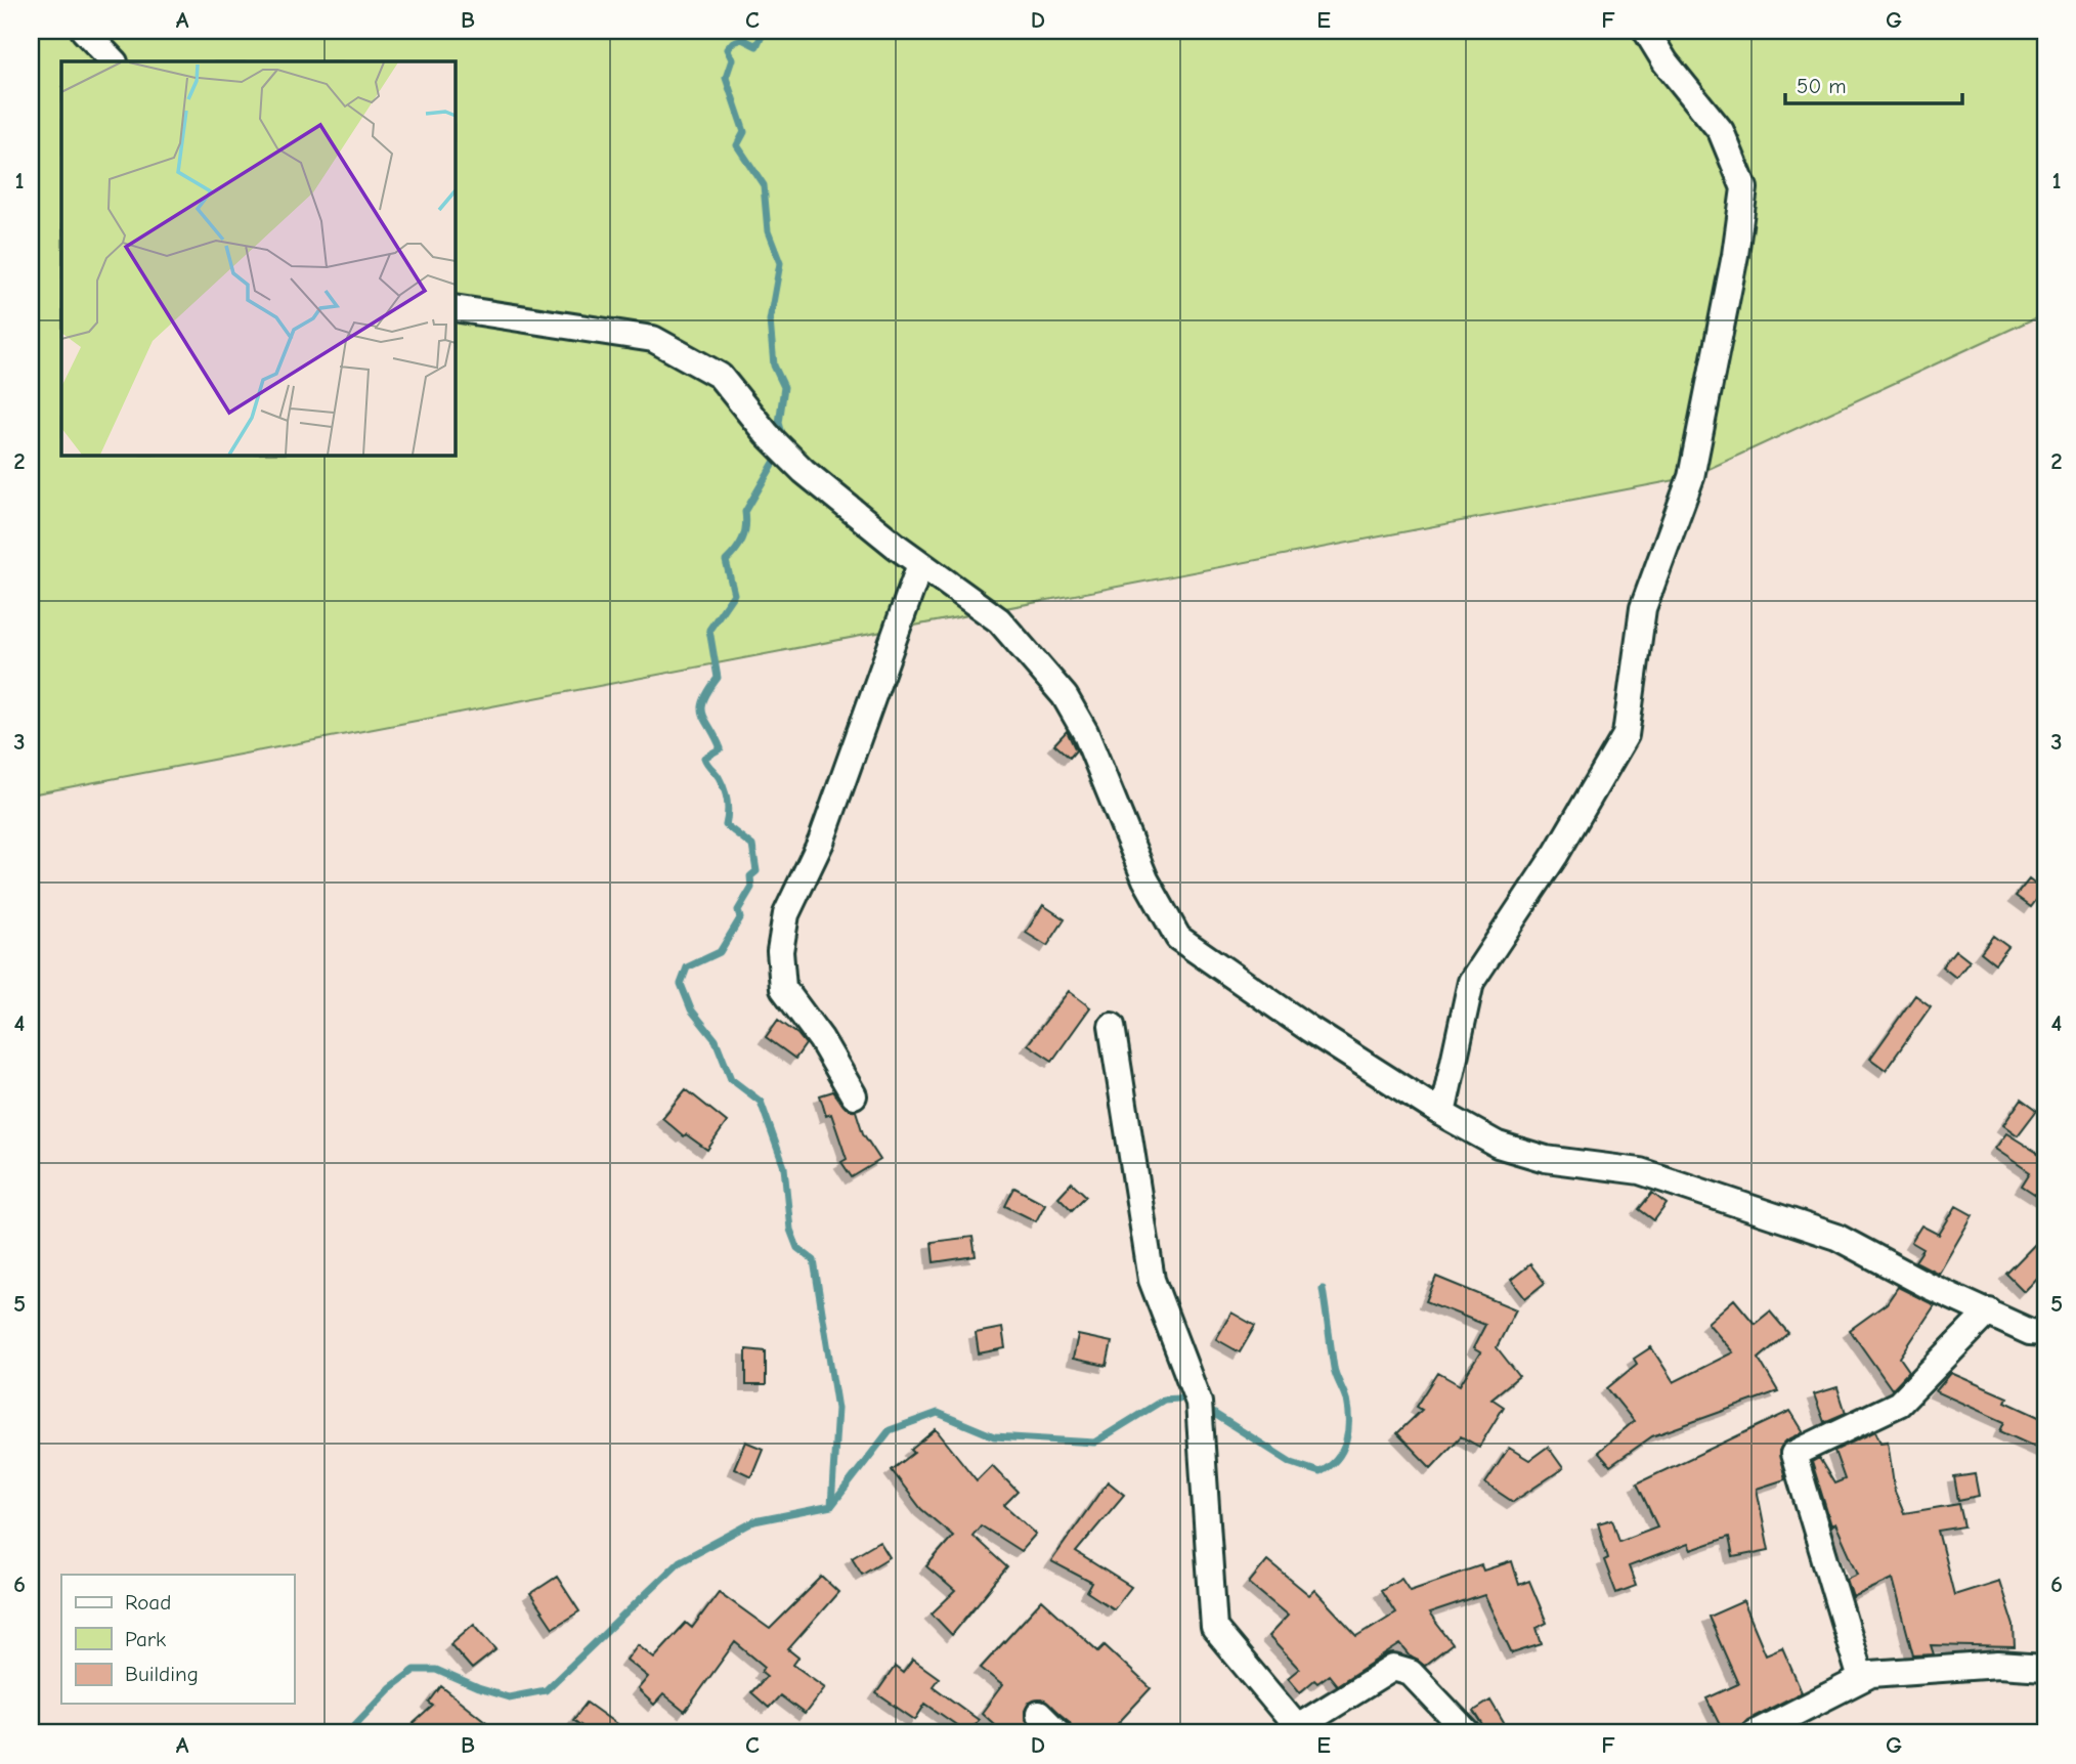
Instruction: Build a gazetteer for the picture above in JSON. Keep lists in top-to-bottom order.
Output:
{
  "legend": ["Road", "Park", "Building"],
  "scale_bar": "50 m",
  "grid": {
    "columns": [
      "A",
      "B",
      "C",
      "D",
      "E",
      "F",
      "G"
    ],
    "rows": [
      "1",
      "2",
      "3",
      "4",
      "5",
      "6"
    ]
  }
}
